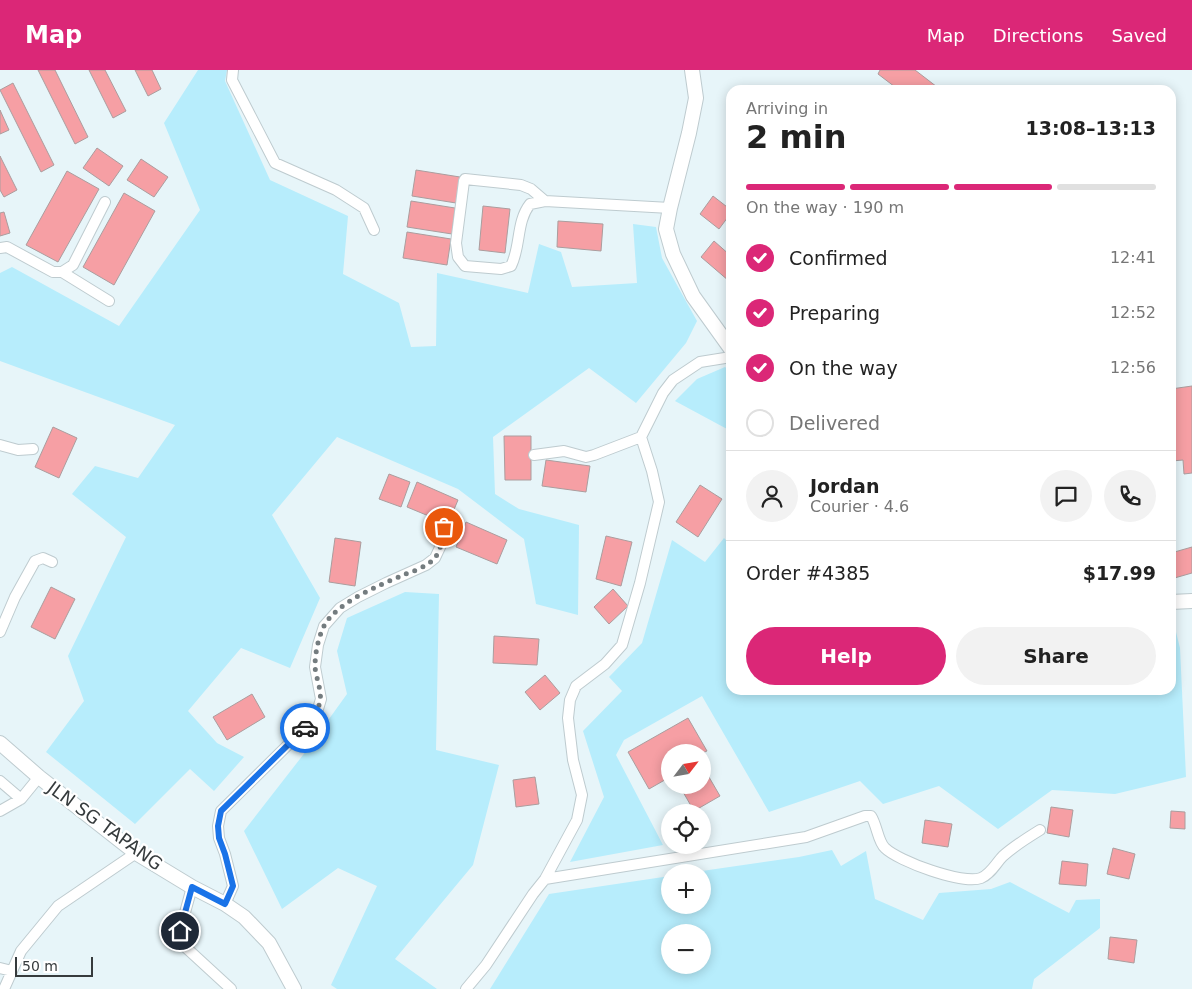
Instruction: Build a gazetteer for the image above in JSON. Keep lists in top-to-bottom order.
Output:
{
  "streets": {
    "street": ["JLN SG TAPANG"]
  },
  "scale_bar": "50 m",
  "north": "top right",
  "page": {
    "header": "Map",
    "nav": ["Map", "Directions", "Saved"],
    "heading": ["2 min", "Arriving in", "13:08–13:13"],
    "panel": [
      "Jordan",
      "Courier · 4.6",
      "Order #4385",
      "$17.99"
    ],
    "bar": "On the way · 190 m",
    "list": [
      ["Confirmed", "12:41"],
      ["Preparing", "12:52"],
      ["On the way", "12:56"],
      "Delivered"
    ],
    "buttons": ["Help", "Share"],
    "map_buttons": ["+", "−"],
    "scale": "50 m"
  }
}
